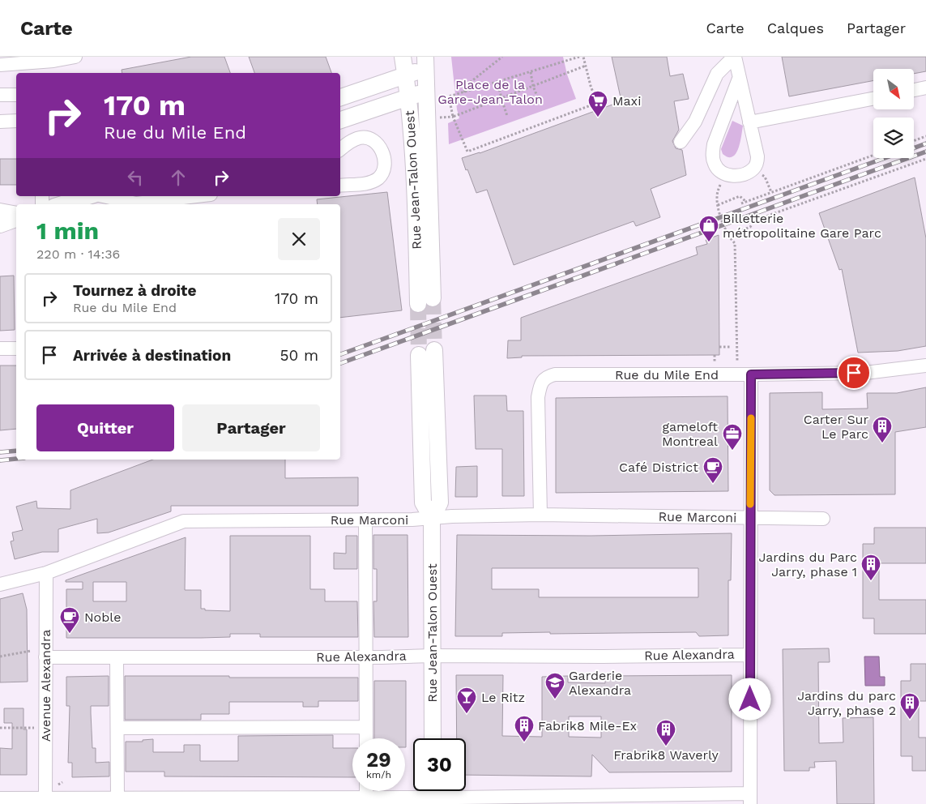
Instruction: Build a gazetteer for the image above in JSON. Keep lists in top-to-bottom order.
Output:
{
  "streets": {
    "main road": ["Rue Jean-Talon Ouest"],
    "street": [
      "Rue du Mile End",
      "Rue Marconi",
      "Rue Alexandra",
      "Avenue Alexandra"
    ]
  },
  "crossings": [
    ["Rue Jean-Talon Ouest", "Rue Marconi"],
    ["Rue Jean-Talon Ouest", "Rue Alexandra"],
    ["Rue du Mile End", "Rue Marconi"],
    ["Rue Marconi", "Avenue Alexandra"],
    ["Rue Alexandra", "Avenue Alexandra"]
  ],
  "parks": ["Place de la Gare-Jean-Talon"],
  "places": {
    "supermarket": ["Maxi"],
    "shop": ["Billetterie métropolitaine Gare Parc"],
    "building": [
      "Carter Sur Le Parc",
      "Jardins du Parc Jarry, phase 1",
      "Jardins du parc Jarry, phase 2",
      "Fabrik8 Mile-Ex",
      "Frabrik8 Waverly"
    ],
    "office": ["gameloft Montreal"],
    "cafe": ["Café District", "Noble"],
    "school or university": ["Garderie Alexandra"],
    "bar": ["Le Ritz"]
  },
  "north": "bottom right",
  "page": {
    "header": "Carte",
    "nav": ["Carte", "Calques", "Partager"],
    "turn": ["170 m", "Rue du Mile End"],
    "heading": ["1 min", "220 m · 14:36"],
    "list": [
      {
        "name": "Tournez à droite",
        "note": "Rue du Mile End",
        "value": "170 m"
      },
      {
        "name": "Arrivée à destination",
        "value": "50 m"
      }
    ],
    "buttons": ["Quitter", "Partager"],
    "speed": "29 km/h",
    "limit": "30"
  }
}
